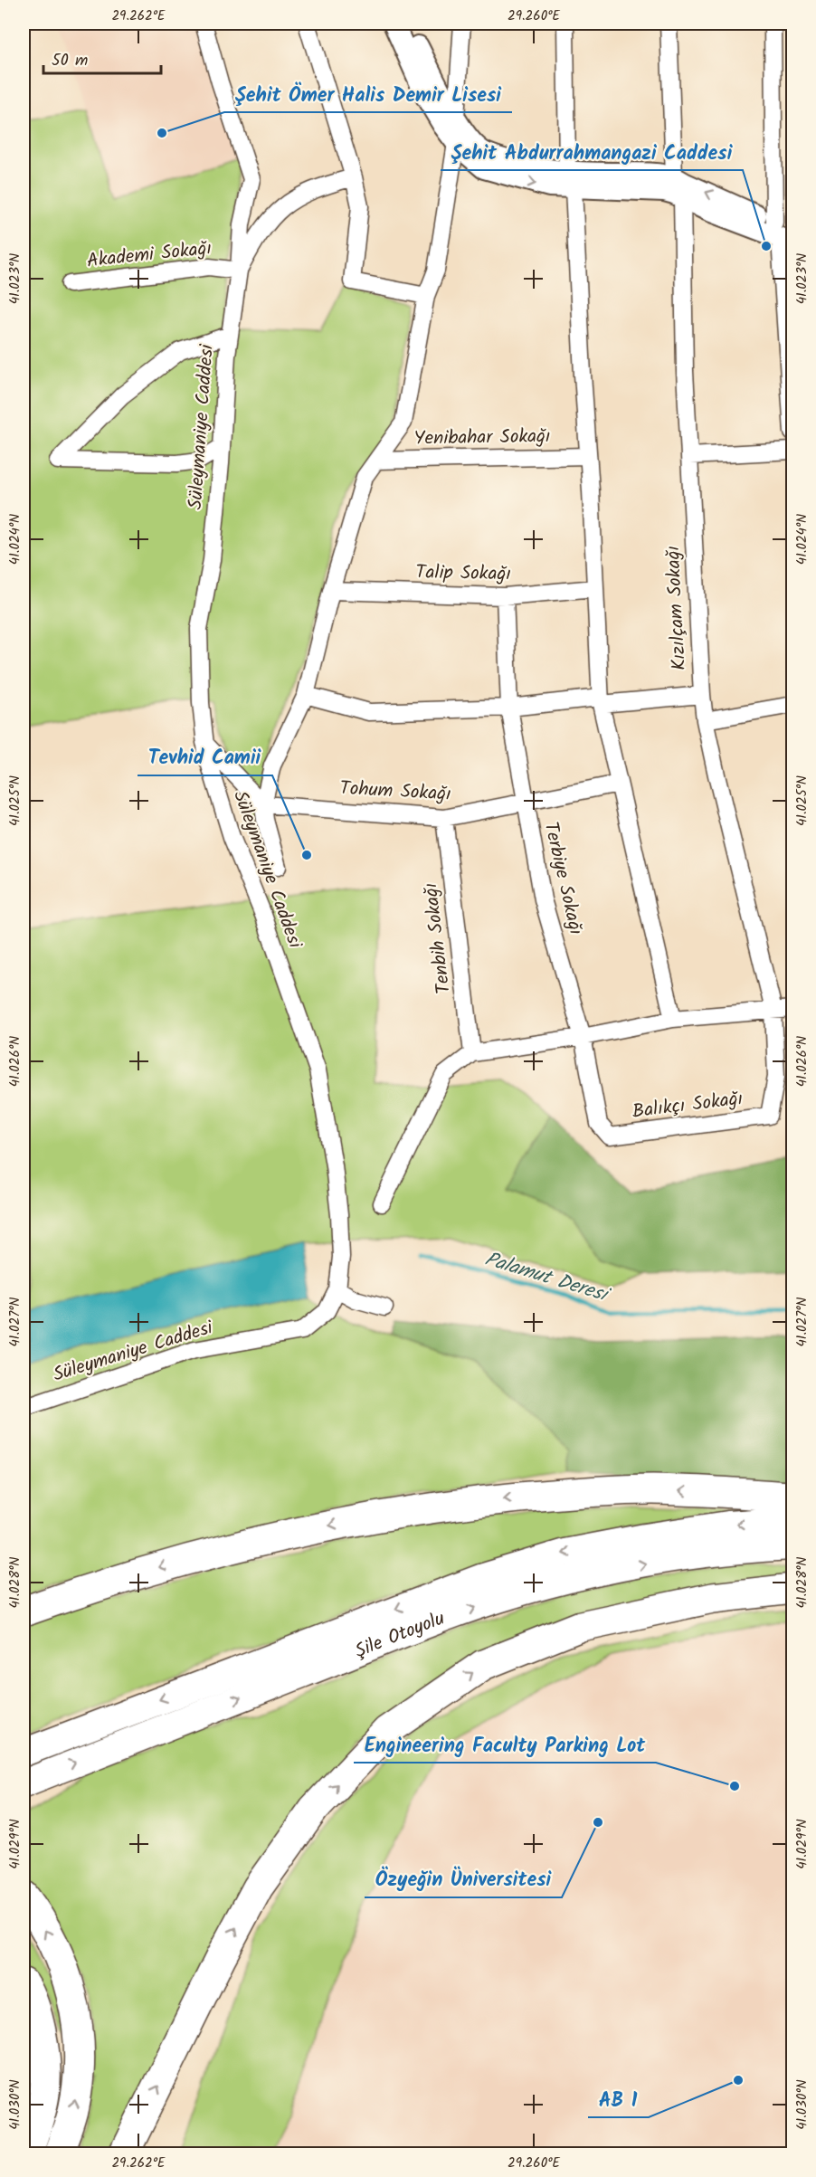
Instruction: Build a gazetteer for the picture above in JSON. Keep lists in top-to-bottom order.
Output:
{
  "streets": {
    "highway": ["Şile Otoyolu"],
    "street": [
      "Akademi Sokağı",
      "Süleymaniye Caddesi",
      "Yenibahar Sokağı",
      "Talip Sokağı",
      "Kızılçam Sokağı",
      "Tohum Sokağı",
      "Terbiye Sokağı",
      "Tenbih Sokağı",
      "Balıkçı Sokağı"
    ]
  },
  "crossings": [
    ["Akademi Sokağı", "Süleymaniye Caddesi"],
    ["Talip Sokağı", "Terbiye Sokağı"],
    ["Kızılçam Sokağı", "Balıkçı Sokağı"],
    ["Tohum Sokağı", "Terbiye Sokağı"],
    ["Tohum Sokağı", "Tenbih Sokağı"],
    ["Terbiye Sokağı", "Balıkçı Sokağı"]
  ],
  "water": ["Palamut Deresi"],
  "places": [
    "Şehit Ömer Halis Demir Lisesi",
    "Şehit Abdurrahmangazi Caddesi",
    "Tevhid Camii",
    "Engineering Faculty Parking Lot",
    "Özyeğin Üniversitesi",
    "AB 1"
  ],
  "scale_bar": "50 m",
  "coordinates": [
    "29.262°E",
    "29.260°E",
    "41.023°N",
    "41.024°N",
    "41.025°N",
    "41.026°N",
    "41.027°N",
    "41.028°N",
    "41.029°N",
    "41.030°N"
  ]
}
